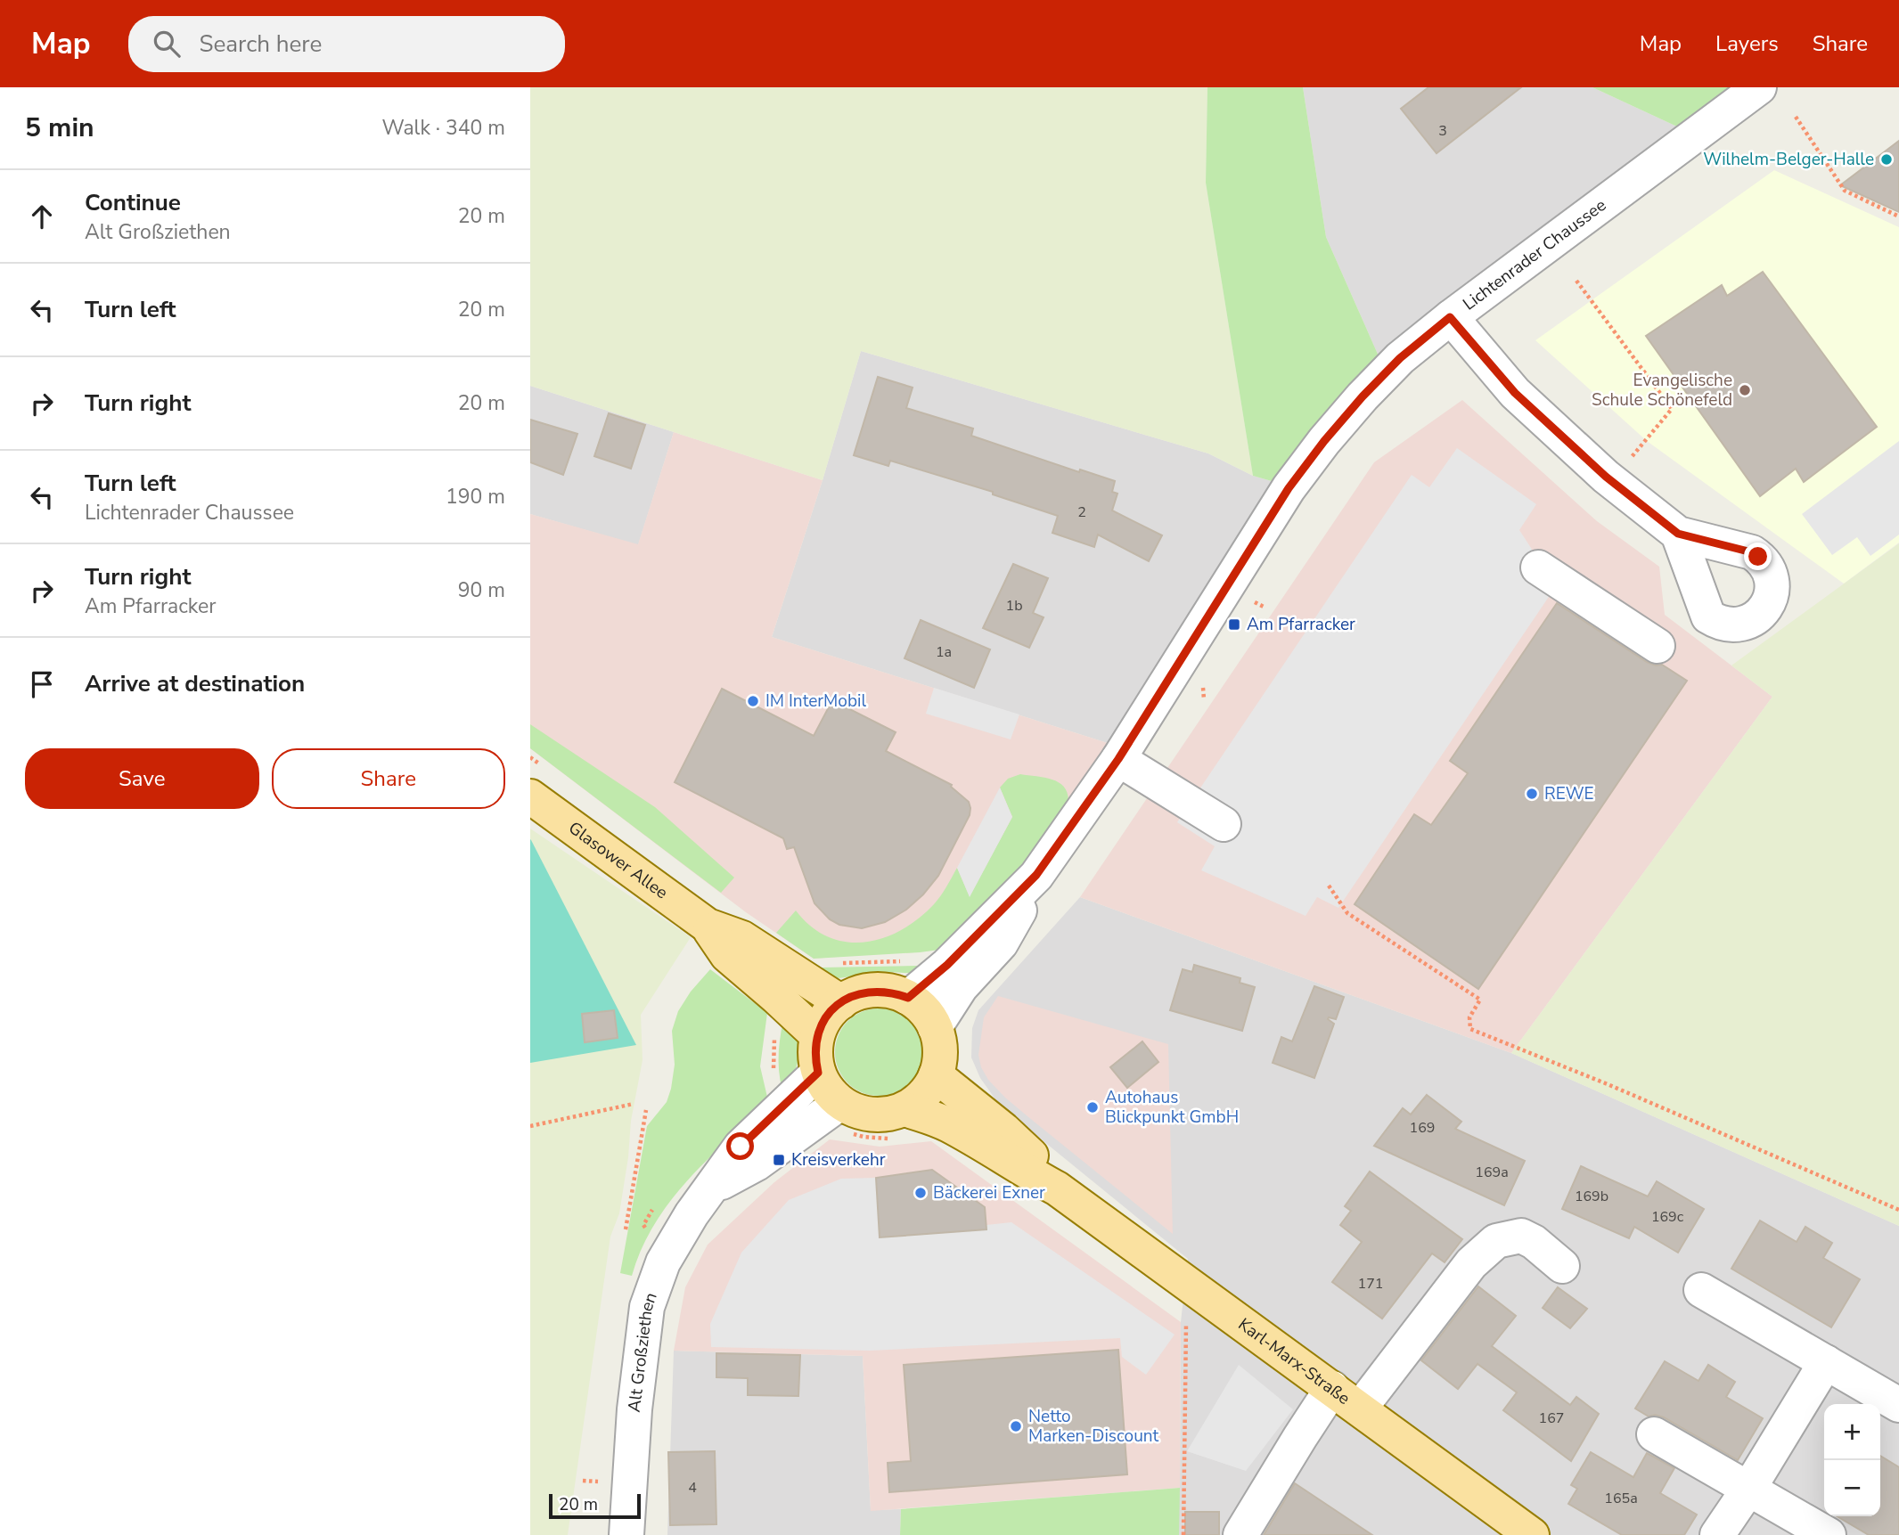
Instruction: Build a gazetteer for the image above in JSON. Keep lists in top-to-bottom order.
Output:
{
  "streets": {
    "main road": ["Glasower Allee", "Karl-Marx-Straße"],
    "street": ["Lichtenrader Chaussee", "Alt Großziethen"]
  },
  "crossings": [
    ["Lichtenrader Chaussee", "Glasower Allee"],
    ["Lichtenrader Chaussee", "Alt Großziethen"],
    ["Lichtenrader Chaussee", "Karl-Marx-Straße"],
    ["Glasower Allee", "Alt Großziethen"],
    ["Glasower Allee", "Karl-Marx-Straße"],
    ["Alt Großziethen", "Karl-Marx-Straße"]
  ],
  "places": {
    "other": [
      "Wilhelm-Belger-Halle",
      "Evangelische Schule Schönefeld",
      "IM InterMobil",
      "REWE",
      "Autohaus Blickpunkt GmbH",
      "Bäckerei Exner",
      "Netto Marken-Discount"
    ],
    "transit": ["Am Pfarracker", "Kreisverkehr"]
  },
  "house_numbers": [
    "3",
    "2",
    "1b",
    "1a",
    "169",
    "169a",
    "169b",
    "169c",
    "171",
    "167",
    "4",
    "165a"
  ],
  "scale_bar": "20 m",
  "page": {
    "header": "Map",
    "search": "Search here",
    "nav": ["Map", "Layers", "Share"],
    "heading": ["5 min", "Walk · 340 m"],
    "list": [
      ["Continue", "Alt Großziethen", "20 m"],
      ["Turn left", "20 m"],
      ["Turn right", "20 m"],
      ["Turn left", "Lichtenrader Chaussee", "190 m"],
      ["Turn right", "Am Pfarracker", "90 m"],
      "Arrive at destination"
    ],
    "buttons": ["Save", "Share"],
    "map_buttons": ["+", "−"],
    "scale": "20 m"
  }
}
